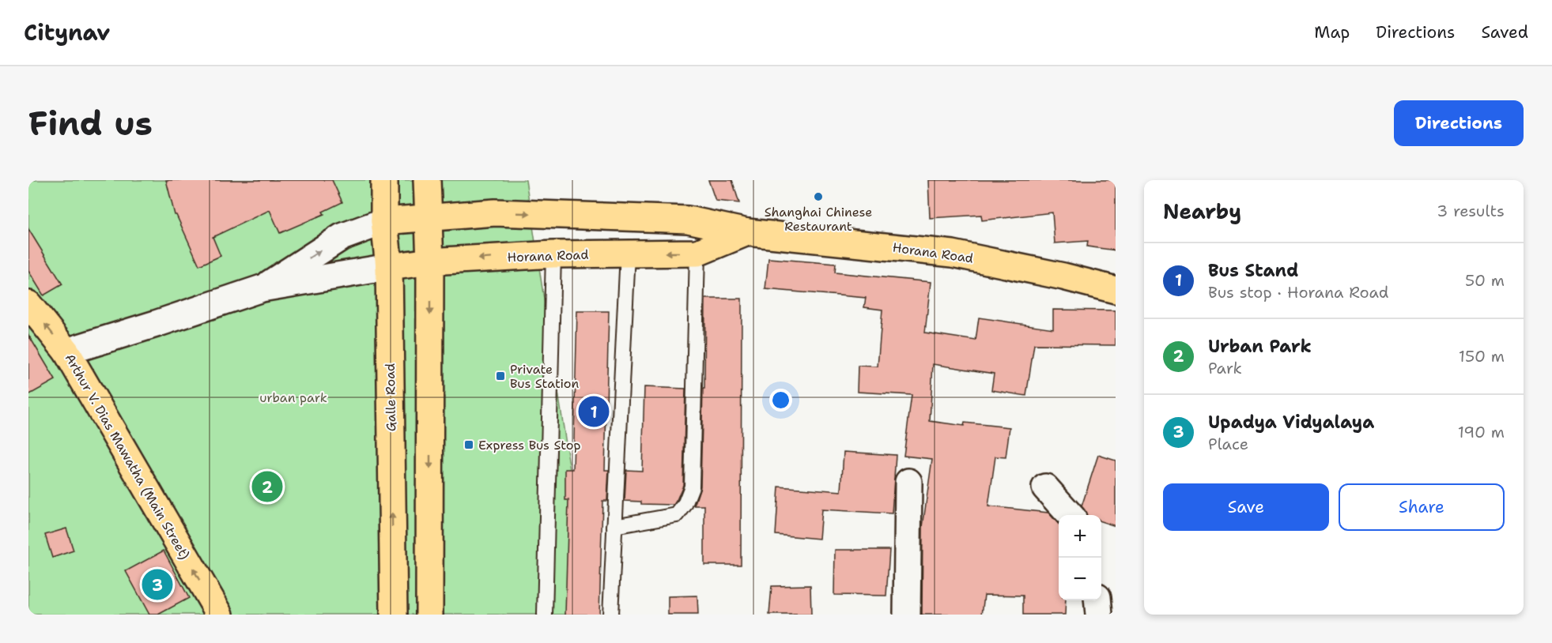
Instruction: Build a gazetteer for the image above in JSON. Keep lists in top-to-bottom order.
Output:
{
  "streets": {
    "main road": ["Horana Road", "Galle Road", "Arthur V. Dias Mawatha (Main Street)"]
  },
  "crossings": [
    ["Horana Road", "Galle Road"]
  ],
  "one_way": ["Arthur V. Dias Mawatha (Main Street)"],
  "parks": ["urban park"],
  "places": {
    "other": ["Shanghai Chinese Restaurant"],
    "transit": ["Private Bus Station", "Express Bus Stop"]
  },
  "page": {
    "header": "Citynav",
    "nav": ["Map", "Directions", "Saved"],
    "buttons": [
      "Directions",
      ["Save", "Share"]
    ],
    "title": "Find us",
    "heading": ["Nearby", "3 results"],
    "list": [
      {
        "mark": "1",
        "name": "Bus Stand",
        "note": "Bus stop · Horana Road",
        "value": "50 m"
      },
      {
        "mark": "2",
        "name": "Urban Park",
        "note": "Park",
        "value": "150 m"
      },
      {
        "mark": "3",
        "name": "Upadya Vidyalaya",
        "note": "Place",
        "value": "190 m"
      }
    ],
    "pins": ["1", "2", "3"],
    "map_buttons": ["+", "−"]
  }
}
